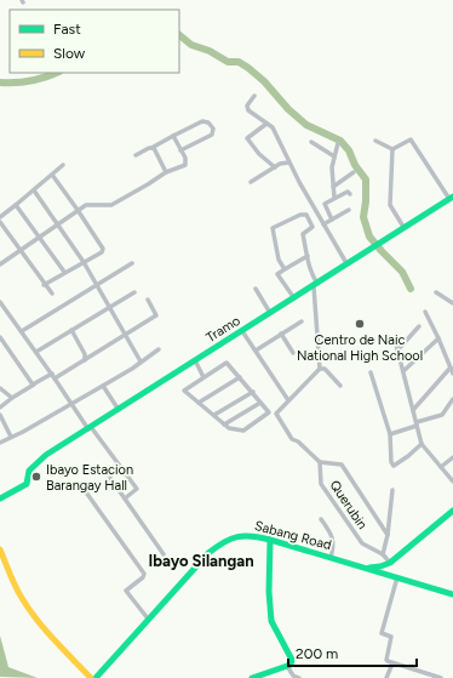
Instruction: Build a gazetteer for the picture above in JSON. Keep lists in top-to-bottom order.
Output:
{
  "streets": {
    "street": ["Tramo", "Querubin", "Sabang Road"]
  },
  "districts": ["Ibayo Silangan"],
  "places": ["Centro de Naic National High School", "Ibayo Estacion Barangay Hall"],
  "legend": ["Fast", "Slow"],
  "scale_bar": "200 m"
}
